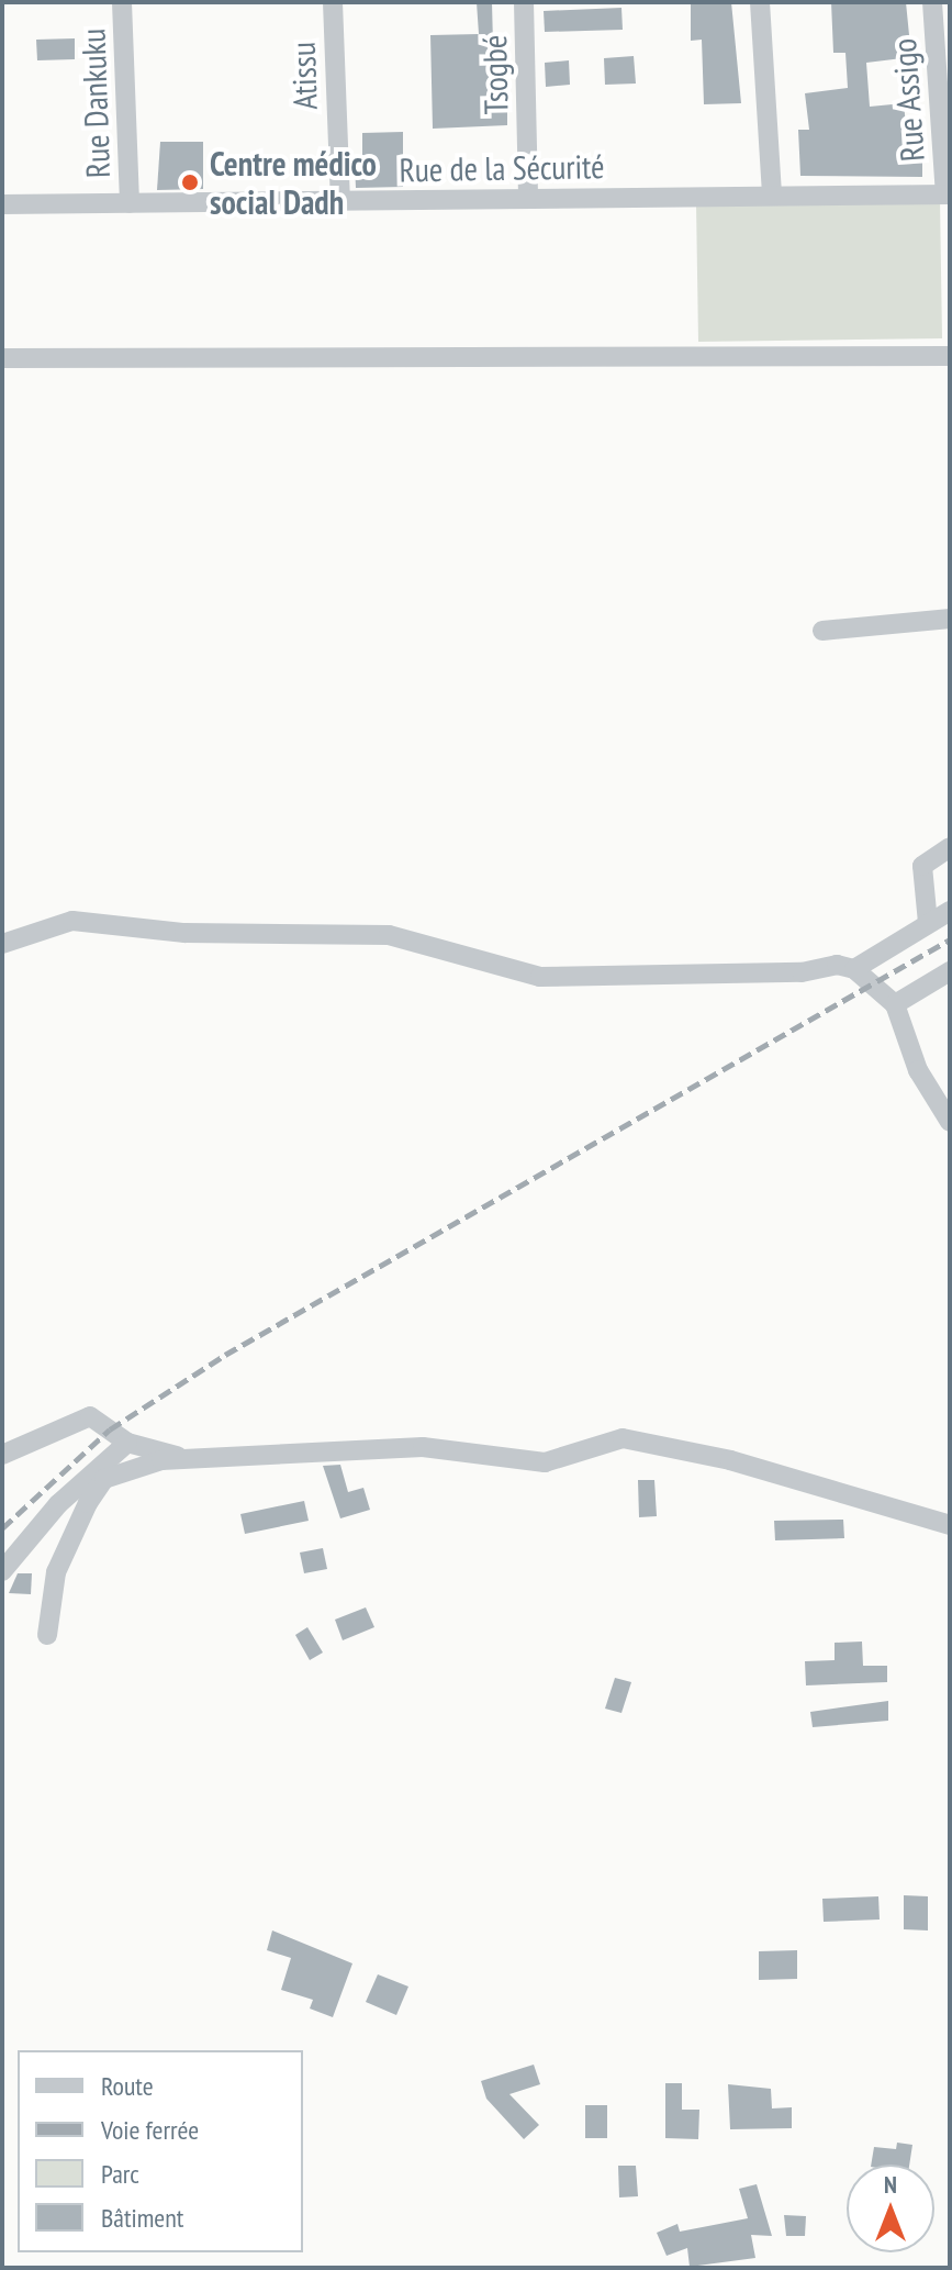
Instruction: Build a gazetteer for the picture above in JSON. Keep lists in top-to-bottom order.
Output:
{
  "streets": {
    "street": [
      "Tsogbé",
      "Atissu",
      "Rue Assigo",
      "Rue Dankuku",
      "Rue de la Sécurité"
    ]
  },
  "crossings": [
    ["Tsogbé", "Rue de la Sécurité"],
    ["Atissu", "Rue de la Sécurité"],
    ["Rue Assigo", "Rue de la Sécurité"],
    ["Rue Dankuku", "Rue de la Sécurité"]
  ],
  "places": ["Centre médico social Dadh"],
  "legend": [
    "Route",
    "Voie ferrée",
    "Parc",
    "Bâtiment"
  ],
  "north": "top"
}
